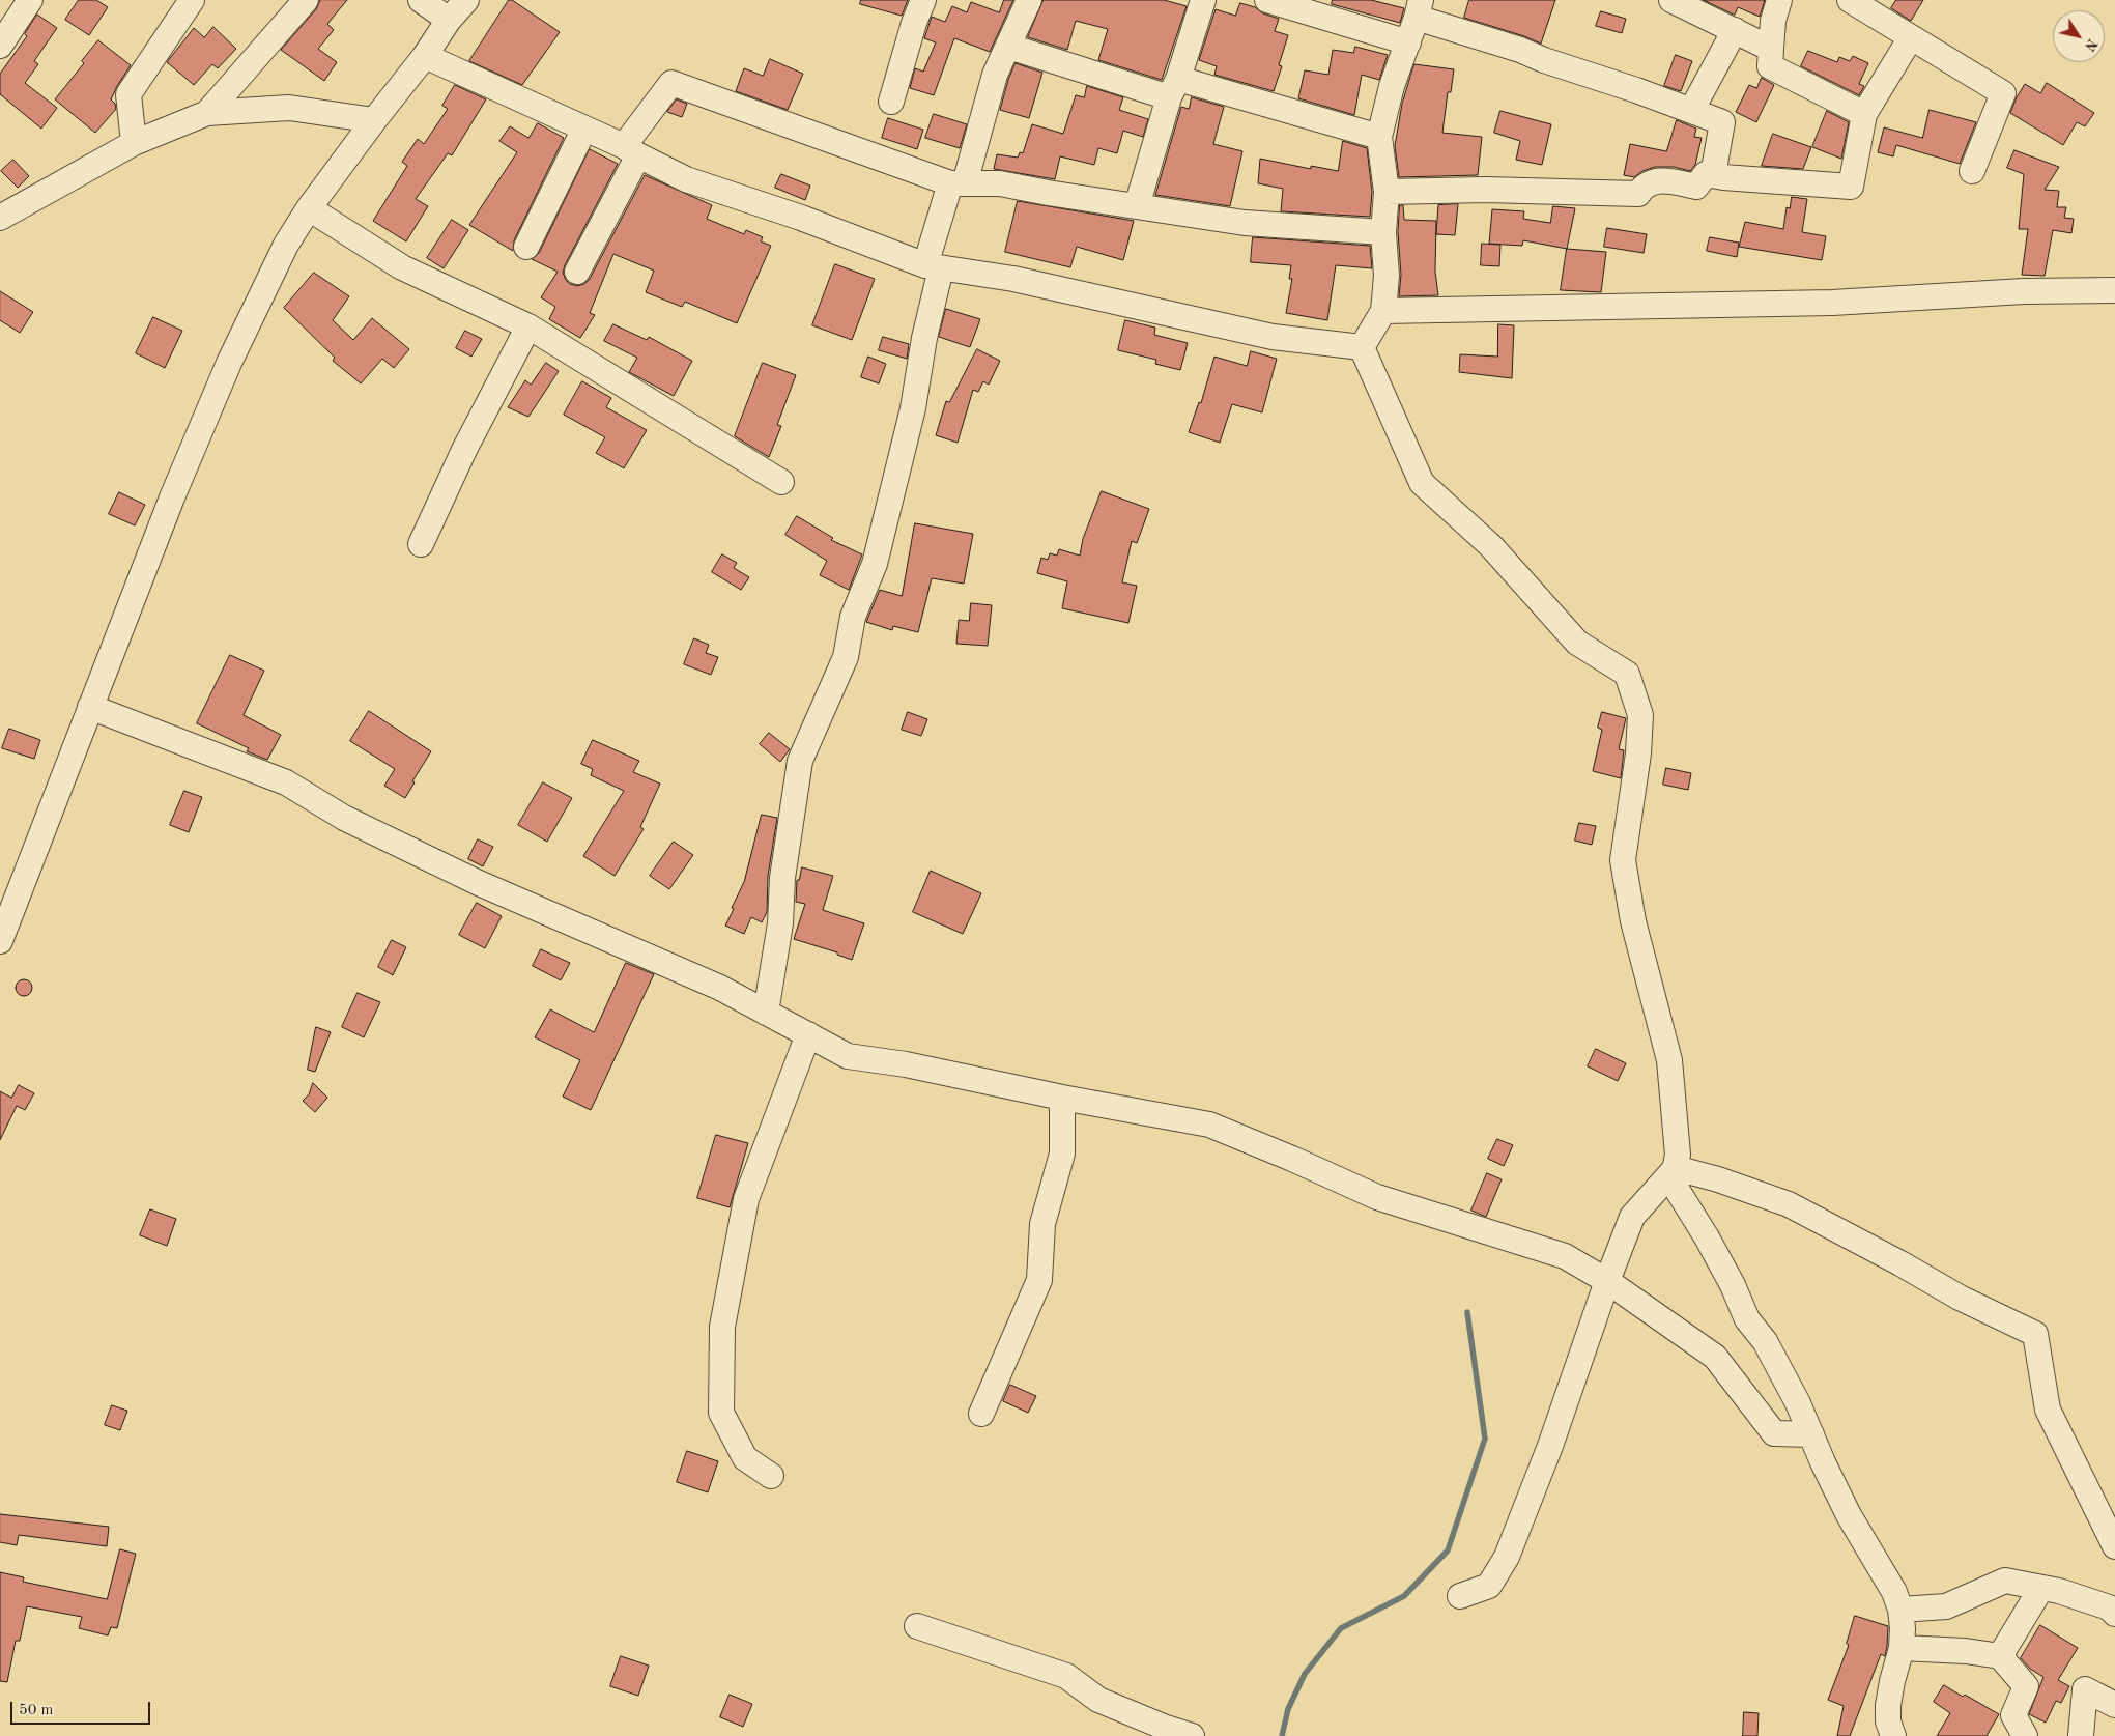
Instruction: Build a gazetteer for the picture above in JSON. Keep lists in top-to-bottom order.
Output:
{
  "scale_bar": "50 m",
  "north": "bottom right"
}
